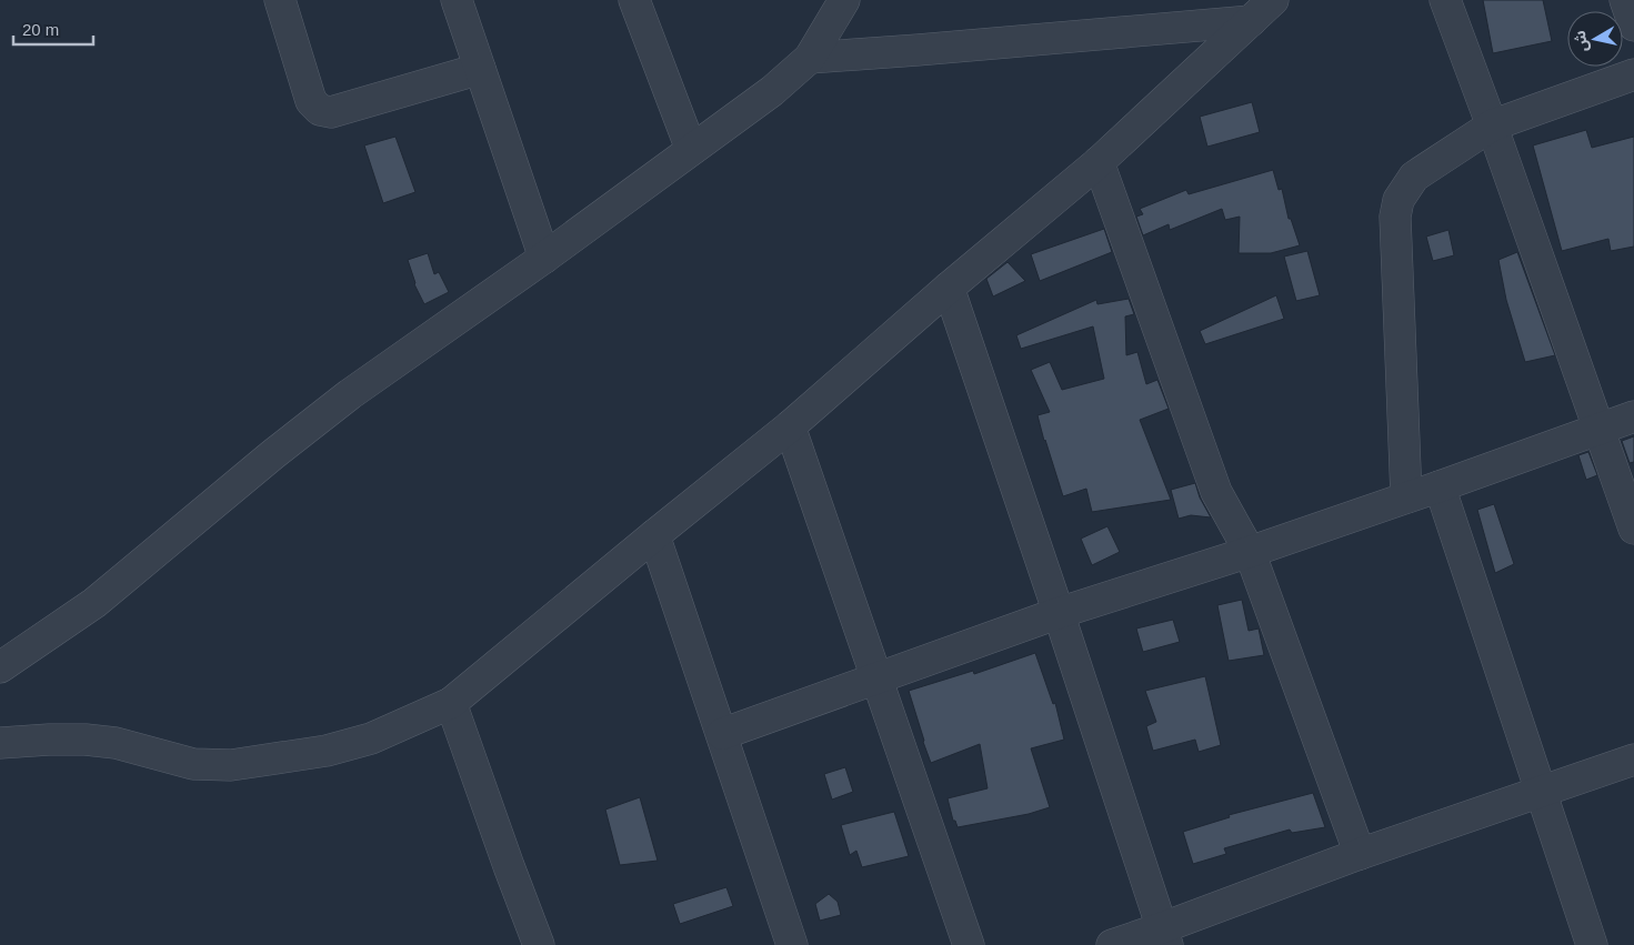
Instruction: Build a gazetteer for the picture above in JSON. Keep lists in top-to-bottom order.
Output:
{
  "scale_bar": "20 m",
  "north": "left"
}
